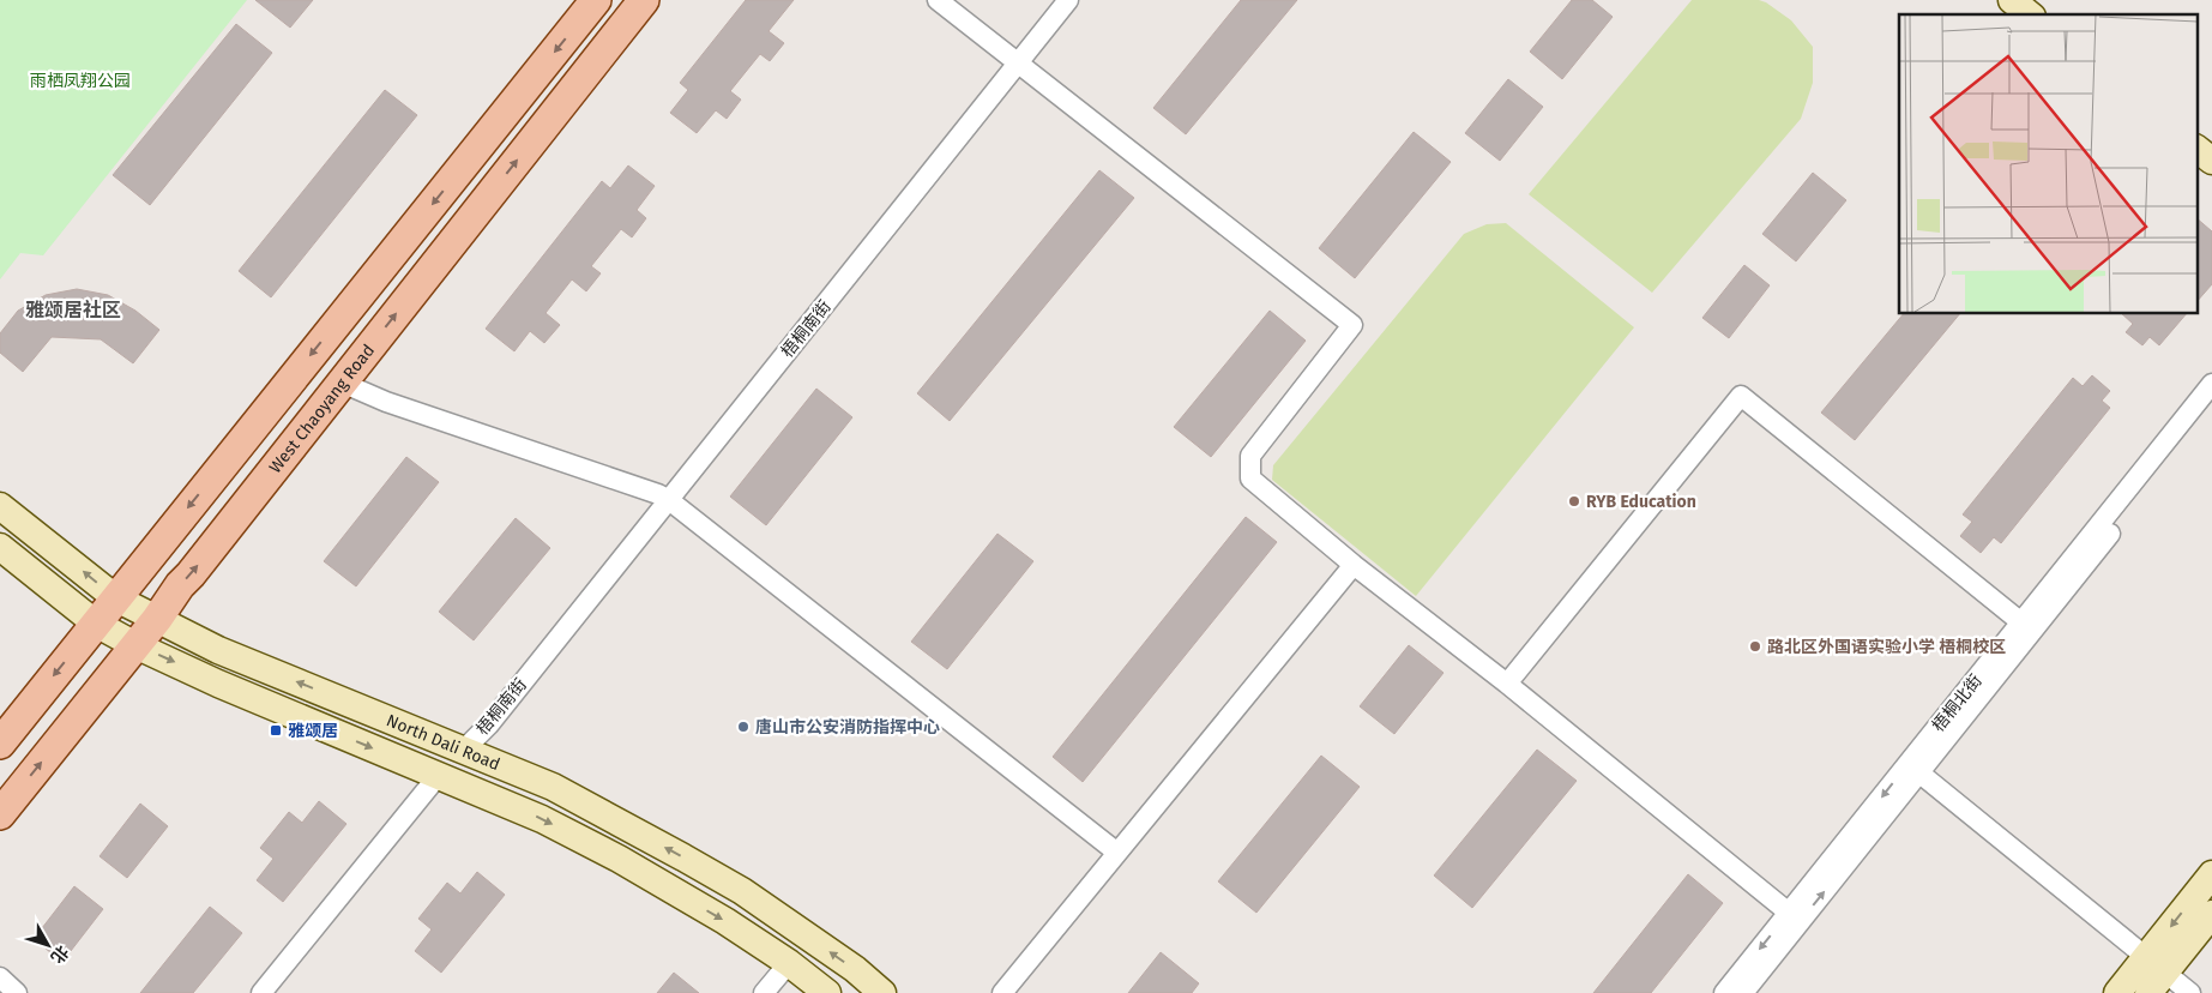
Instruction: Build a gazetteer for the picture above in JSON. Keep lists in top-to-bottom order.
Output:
{
  "streets": {
    "main road": ["West Chaoyang Road", "North Dali Road"],
    "street": ["梧桐南街", "梧桐北街"]
  },
  "crossings": [
    ["梧桐南街", "North Dali Road"],
    ["West Chaoyang Road", "North Dali Road"]
  ],
  "districts": ["雅颂居社区"],
  "parks": ["雨栖凤翔公园"],
  "places": {
    "other": ["RYB Education", "路北区外国语实验小学 梧桐校区", "唐山市公安消防指挥中心"],
    "transit": ["雅颂居"]
  },
  "north": "bottom right"
}
